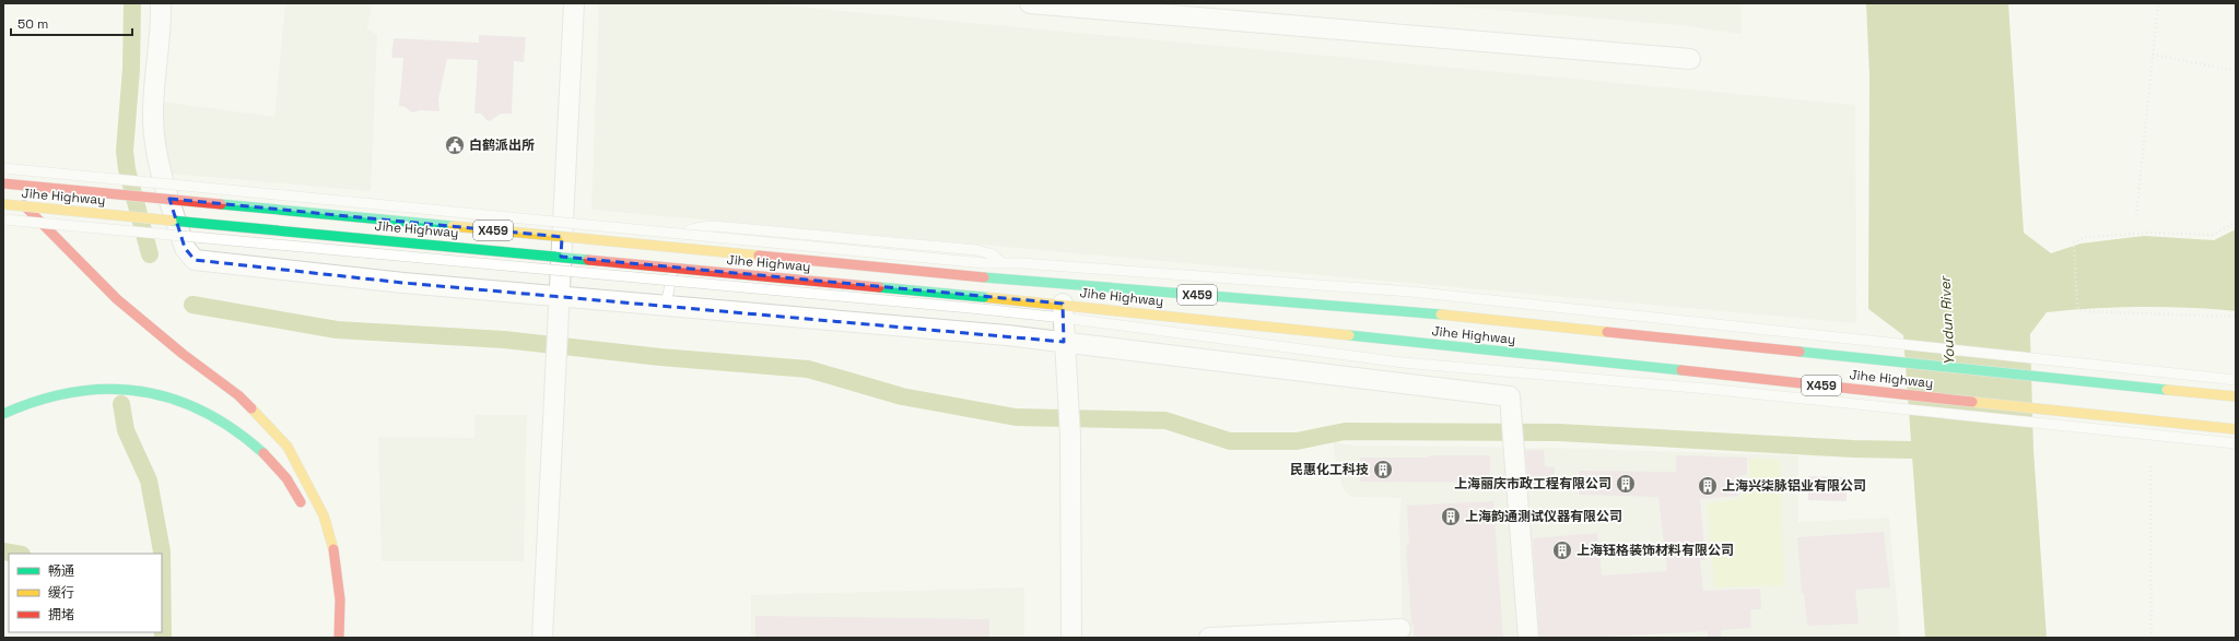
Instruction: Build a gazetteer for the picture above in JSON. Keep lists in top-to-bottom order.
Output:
{
  "streets": {
    "main road": ["Jihe Highway", "X459"]
  },
  "water": ["Youdun River"],
  "places": {
    "public building": ["白鹤派出所"],
    "building": [
      "民惠化工科技",
      "上海丽庆市政工程有限公司",
      "上海兴柒脉铝业有限公司",
      "上海韵通测试仪器有限公司",
      "上海钰格装饰材料有限公司"
    ]
  },
  "legend": ["畅通", "缓行", "拥堵"],
  "scale_bar": "50 m"
}
